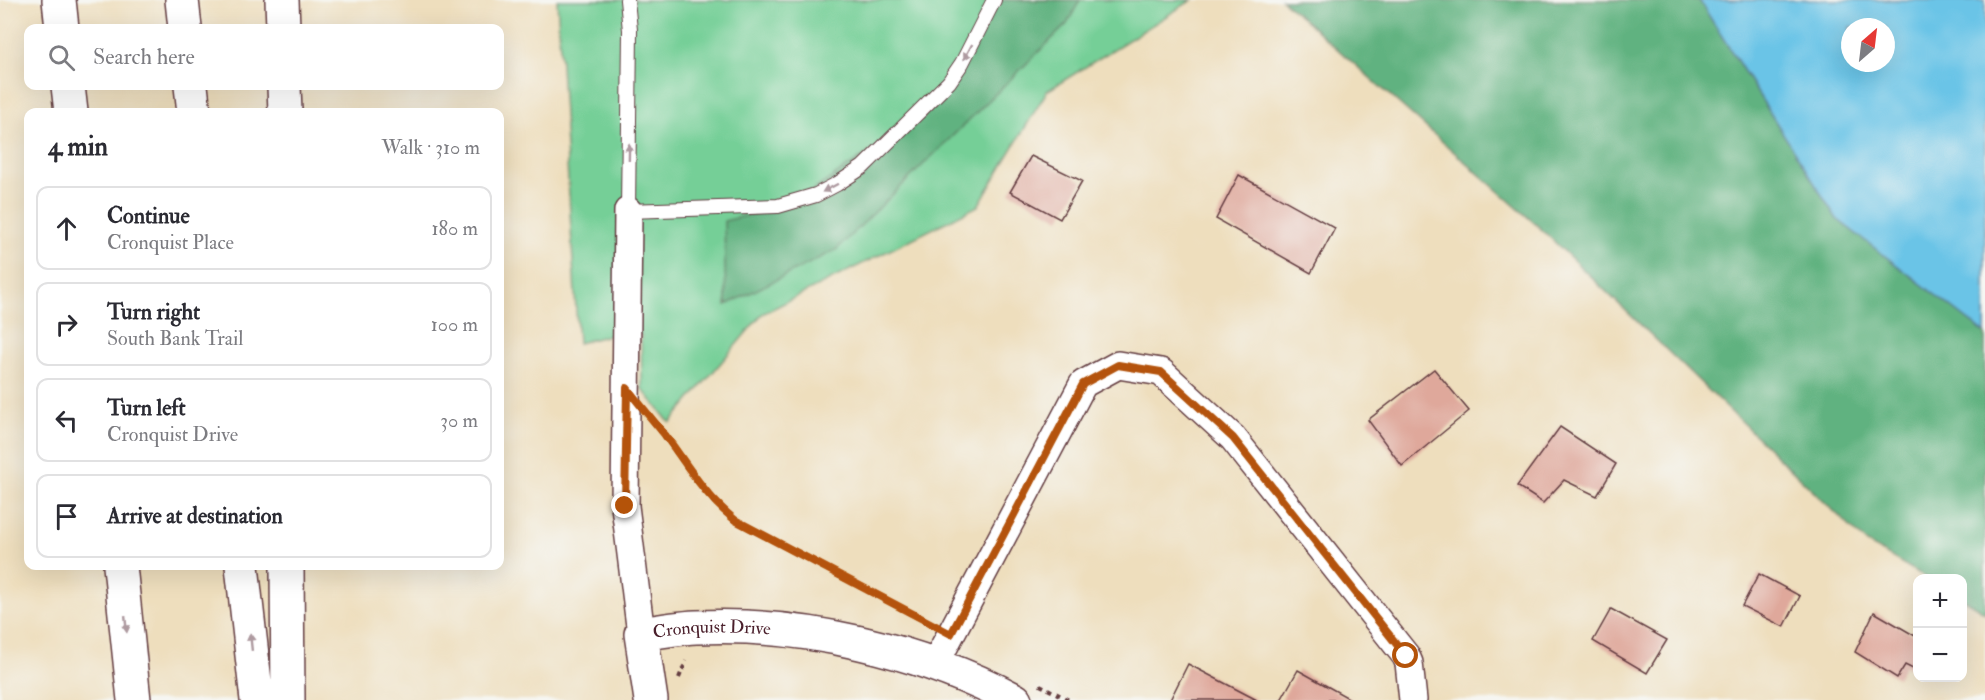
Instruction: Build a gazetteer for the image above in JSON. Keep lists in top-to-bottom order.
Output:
{
  "streets": {
    "main road": ["Cronquist Drive"]
  },
  "north": "top right",
  "page": {
    "search": "Search here",
    "heading": ["4 min", "Walk · 310 m"],
    "list": [
      ["Continue", "Cronquist Place", "180 m"],
      ["Turn right", "South Bank Trail", "100 m"],
      ["Turn left", "Cronquist Drive", "30 m"],
      "Arrive at destination"
    ],
    "map_buttons": ["+", "−"]
  }
}
